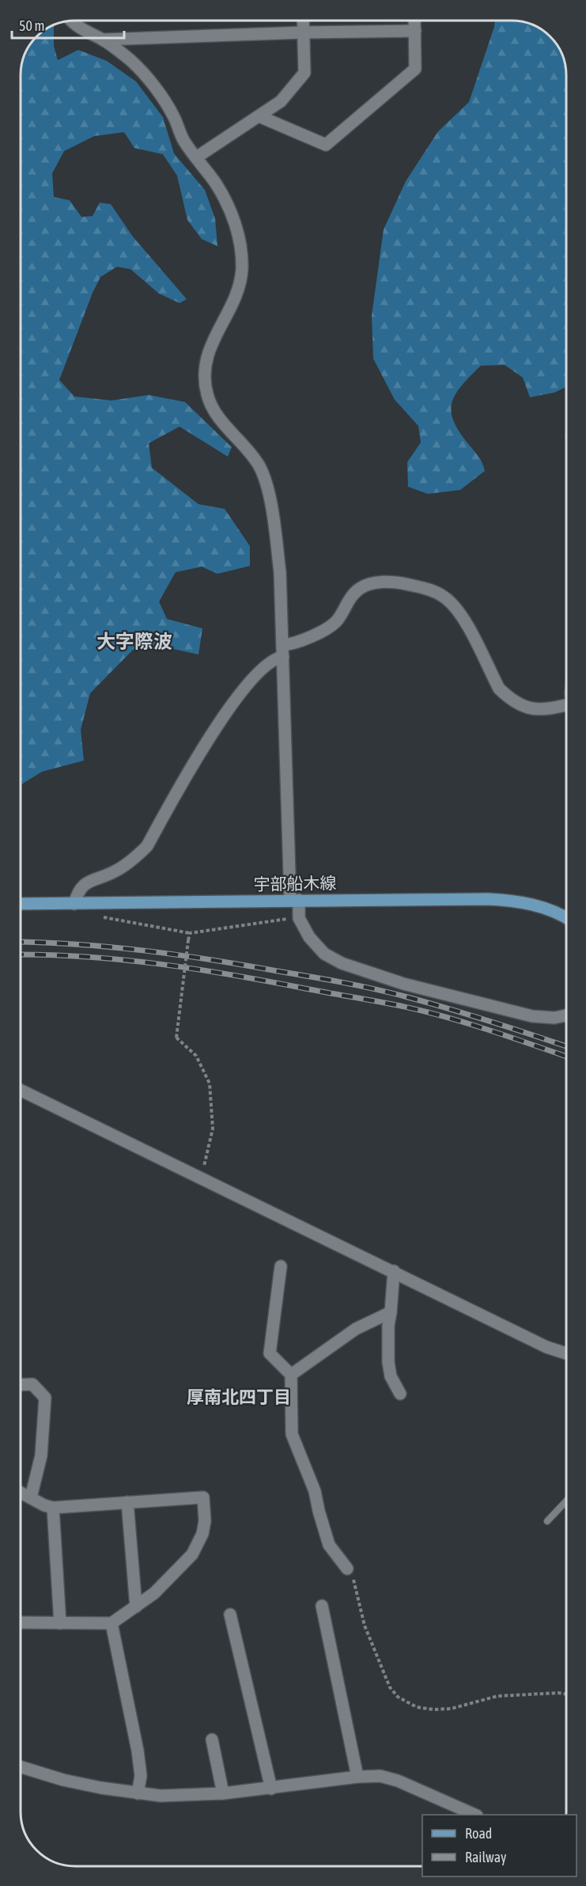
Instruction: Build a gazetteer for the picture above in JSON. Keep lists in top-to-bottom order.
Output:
{
  "streets": {
    "main road": ["宇部船木線"]
  },
  "districts": ["大字際波", "厚南北四丁目"],
  "legend": ["Road", "Railway"],
  "scale_bar": "50 m"
}
